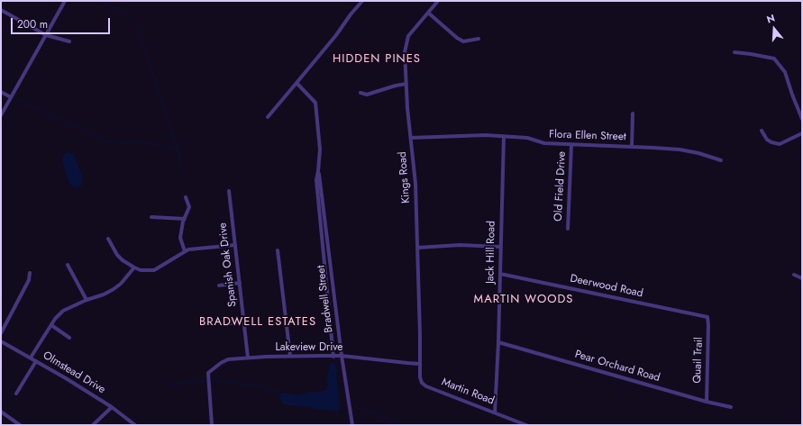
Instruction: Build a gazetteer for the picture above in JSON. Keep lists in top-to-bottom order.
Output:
{
  "streets": {
    "street": [
      "Flora Ellen Street",
      "Kings Road",
      "Old Field Drive",
      "Jack Hill Road",
      "Spanish Oak Drive",
      "Deerwood Road",
      "Bradwell Street",
      "Lakeview Drive",
      "Quail Trail",
      "Pear Orchard Road",
      "Olmstead Drive",
      "Martin Road"
    ]
  },
  "crossings": [
    ["Flora Ellen Street", "Kings Road"],
    ["Flora Ellen Street", "Old Field Drive"],
    ["Flora Ellen Street", "Jack Hill Road"],
    ["Kings Road", "Lakeview Drive"],
    ["Kings Road", "Martin Road"],
    ["Jack Hill Road", "Deerwood Road"],
    ["Jack Hill Road", "Pear Orchard Road"],
    ["Jack Hill Road", "Martin Road"],
    ["Spanish Oak Drive", "Lakeview Drive"],
    ["Deerwood Road", "Quail Trail"],
    ["Bradwell Street", "Lakeview Drive"],
    ["Lakeview Drive", "Martin Road"],
    ["Quail Trail", "Pear Orchard Road"]
  ],
  "districts": ["HIDDEN PINES", "MARTIN WOODS", "BRADWELL ESTATES"],
  "scale_bar": "200 m",
  "north": "top"
}
